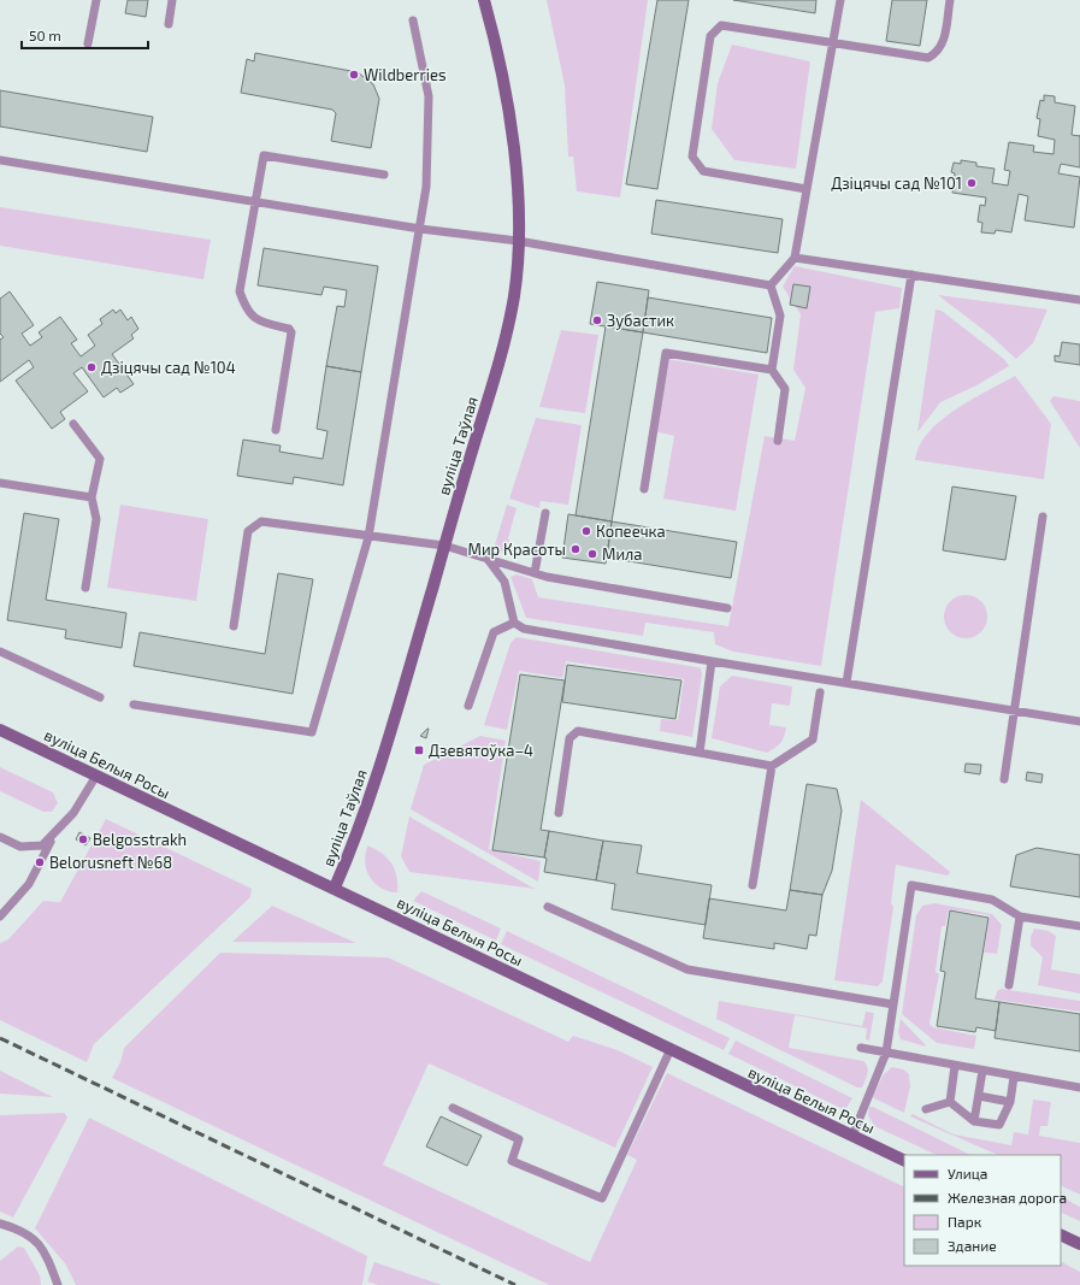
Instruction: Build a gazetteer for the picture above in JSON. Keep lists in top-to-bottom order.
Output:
{
  "streets": {
    "main road": ["вуліца Таўлая", "вуліца Белыя Росы"]
  },
  "crossings": [
    ["вуліца Таўлая", "вуліца Белыя Росы"]
  ],
  "places": {
    "other": [
      "Wildberries",
      "Дзіцячы сад №101",
      "Зубастик",
      "Дзіцячы сад №104",
      "Копеечка",
      "Мир Красоты",
      "Мила",
      "Belgosstrakh",
      "Belorusneft №68"
    ],
    "transit": ["Дзевятоўка–4"]
  },
  "legend": [
    "Улица",
    "Железная дорога",
    "Парк",
    "Здание"
  ],
  "scale_bar": "50 m"
}
